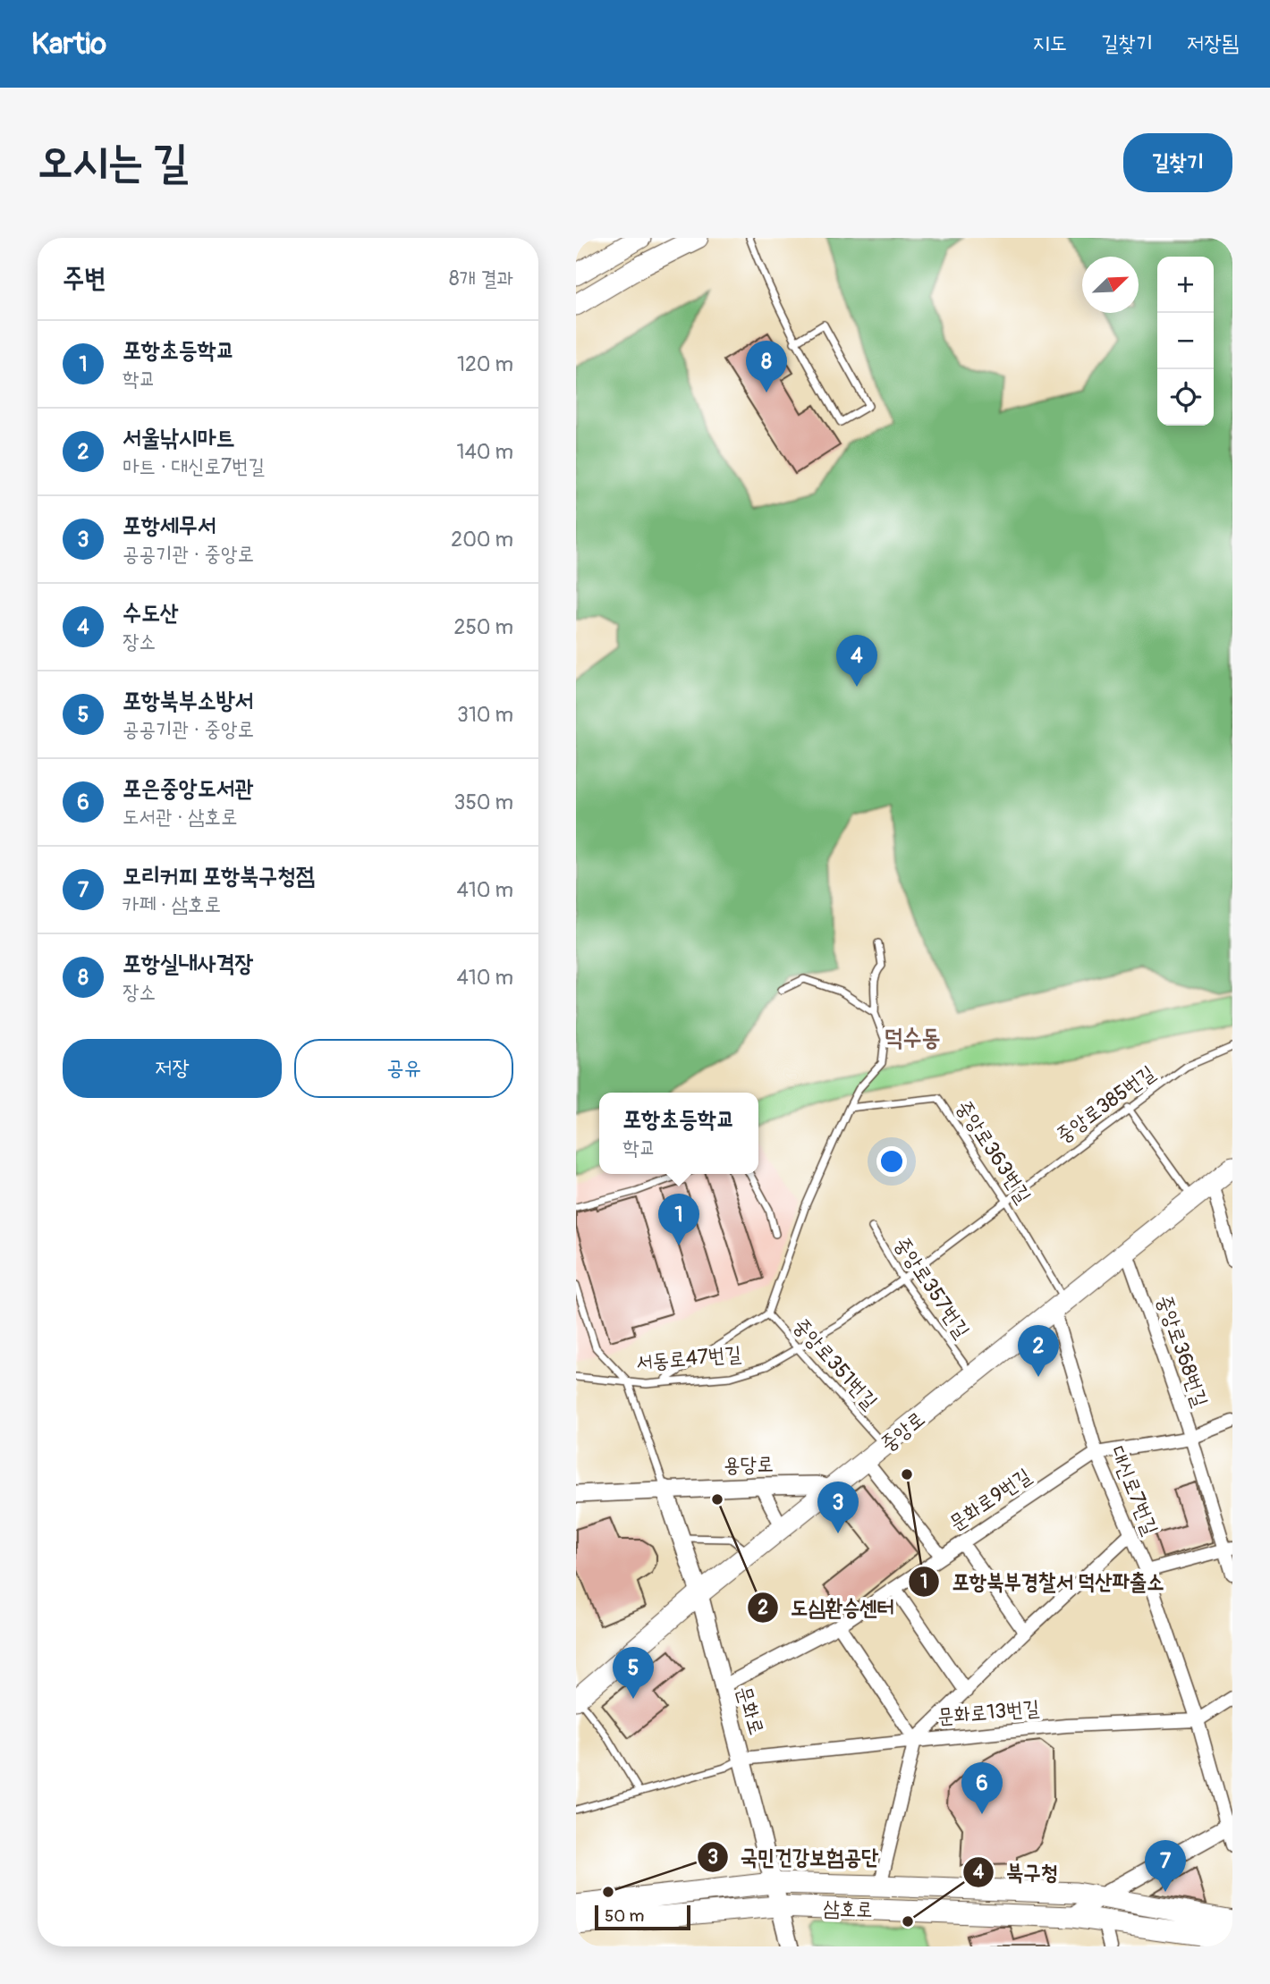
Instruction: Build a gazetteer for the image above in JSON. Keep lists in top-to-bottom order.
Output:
{
  "streets": {
    "main road": ["중앙로", "삼호로"],
    "street": [
      "중앙로368번길",
      "용당로",
      "대신로7번길",
      "문화로9번길",
      "문화로",
      "문화로13번길"
    ],
    "lane": [
      "중앙로385번길",
      "중앙로363번길",
      "중앙로357번길",
      "서동로47번길",
      "중앙로351번길"
    ]
  },
  "crossings": [
    ["중앙로385번길", "중앙로363번길"],
    ["중앙로385번길", "중앙로357번길"],
    ["중앙로385번길", "서동로47번길"],
    ["중앙로363번길", "중앙로"],
    ["중앙로363번길", "대신로7번길"],
    ["중앙로357번길", "서동로47번길"],
    ["중앙로357번길", "중앙로"],
    ["중앙로368번길", "중앙로"],
    ["중앙로368번길", "문화로9번길"],
    ["서동로47번길", "중앙로351번길"],
    ["중앙로351번길", "중앙로"],
    ["중앙로", "용당로"],
    ["중앙로", "대신로7번길"],
    ["중앙로", "문화로"],
    ["용당로", "문화로"],
    ["대신로7번길", "문화로9번길"],
    ["대신로7번길", "문화로13번길"],
    ["문화로9번길", "문화로"],
    ["문화로", "문화로13번길"],
    ["문화로", "삼호로"]
  ],
  "districts": ["덕수동"],
  "places": [
    "포항북부경찰서 덕산파출소",
    "도심환승센터",
    "국민건강보험공단",
    "북구청"
  ],
  "scale_bar": "50 m",
  "north": "top right",
  "page": {
    "header": "Kartio",
    "nav": ["지도", "길찾기", "저장됨"],
    "buttons": [
      "길찾기",
      ["저장", "공유"]
    ],
    "title": "오시는 길",
    "heading": ["주변", "8개 결과"],
    "map_buttons": ["+", "−"],
    "list": [
      {
        "mark": "1",
        "name": "포항초등학교",
        "note": "학교",
        "value": "120 m"
      },
      {
        "mark": "2",
        "name": "서울낚시마트",
        "note": "마트 · 대신로7번길",
        "value": "140 m"
      },
      {
        "mark": "3",
        "name": "포항세무서",
        "note": "공공기관 · 중앙로",
        "value": "200 m"
      },
      {
        "mark": "4",
        "name": "수도산",
        "note": "장소",
        "value": "250 m"
      },
      {
        "mark": "5",
        "name": "포항북부소방서",
        "note": "공공기관 · 중앙로",
        "value": "310 m"
      },
      {
        "mark": "6",
        "name": "포은중앙도서관",
        "note": "도서관 · 삼호로",
        "value": "350 m"
      },
      {
        "mark": "7",
        "name": "모리커피 포항북구청점",
        "note": "카페 · 삼호로",
        "value": "410 m"
      },
      {
        "mark": "8",
        "name": "포항실내사격장",
        "note": "장소",
        "value": "410 m"
      }
    ],
    "pins": [
      "8",
      "4",
      "1",
      "2",
      "3",
      "5",
      "6",
      "7"
    ],
    "popup": ["포항초등학교", "학교"],
    "scale": "50 m"
  }
}
